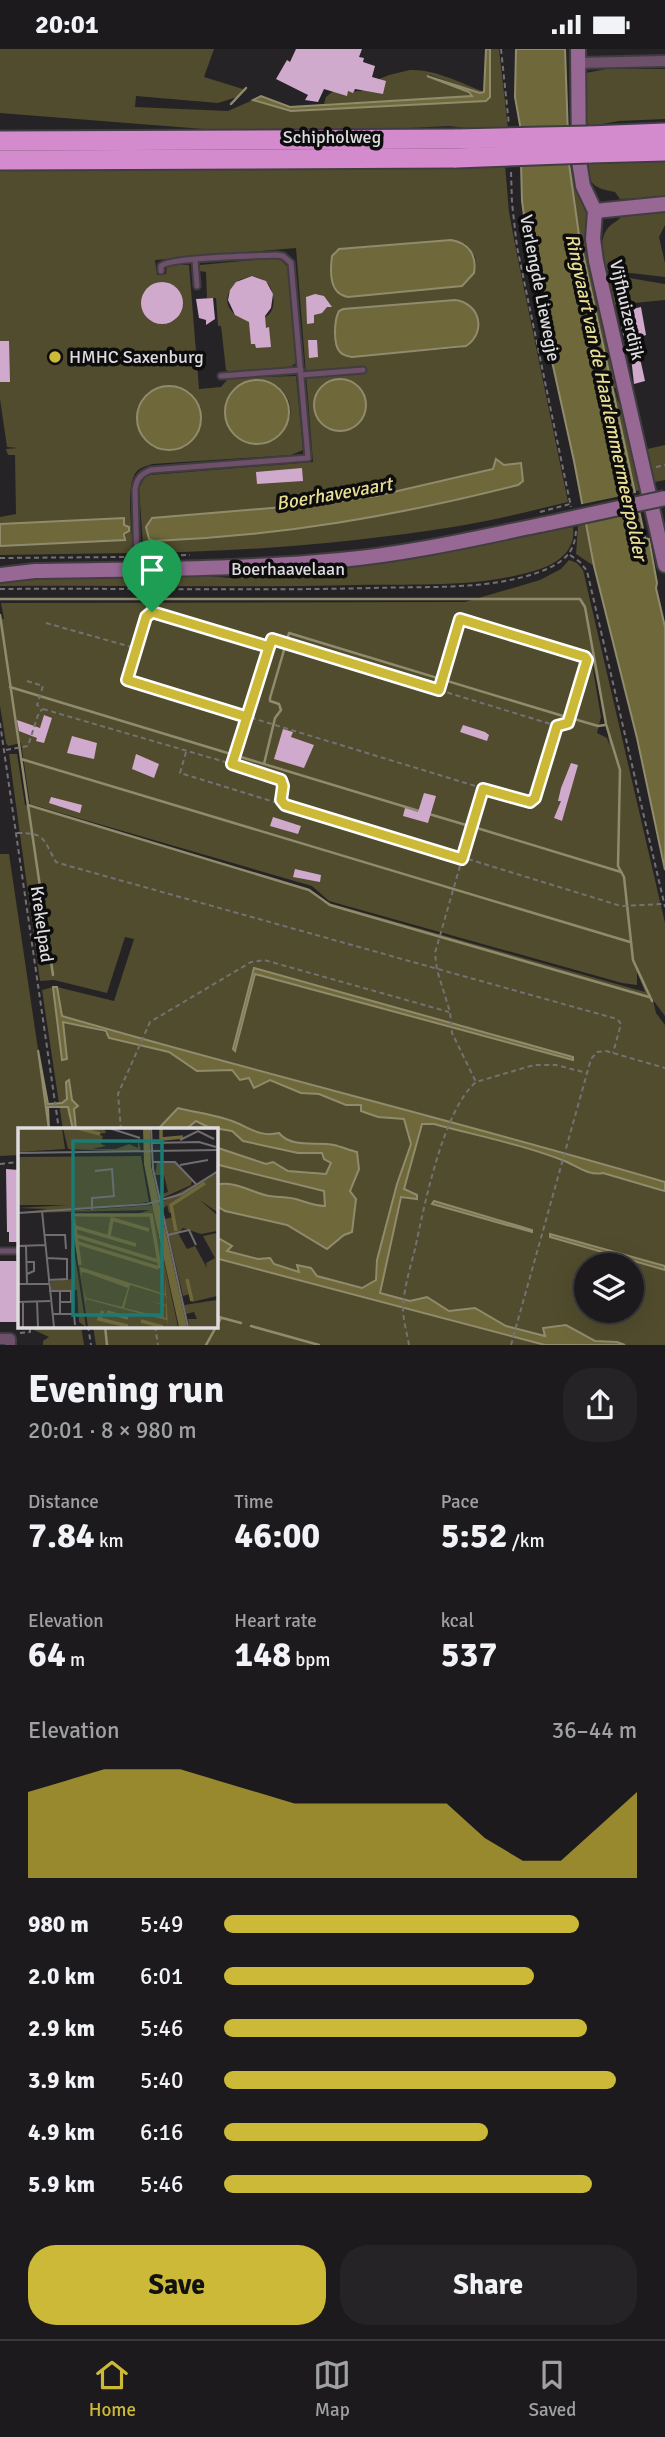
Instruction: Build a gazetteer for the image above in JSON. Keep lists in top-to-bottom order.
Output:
{
  "streets": {
    "highway": ["Schipholweg"],
    "main road": ["Vijfhuizerdijk", "Boerhaavelaan"],
    "path": ["Verlengde Liewegje", "Krekelpad"]
  },
  "crossings": [
    ["Verlengde Liewegje", "Boerhaavelaan"]
  ],
  "water": ["Ringvaart van de Haarlemmermeerpolder", "Boerhavevaart"],
  "places": ["HMHC Saxenburg"],
  "page": {
    "status": "20:01",
    "heading": ["Evening run", "20:01 · 8 × 980 m"],
    "stats": [
      ["Distance", "7.84 km"],
      ["Time", "46:00"],
      ["Pace", "5:52 /km"],
      ["Elevation", "64 m"],
      ["Heart rate", "148 bpm"],
      ["kcal", "537"]
    ],
    "chart": ["Elevation", "36–44 m"],
    "list": [
      {
        "name": "980 m",
        "note": "5:49"
      },
      {
        "name": "2.0 km",
        "note": "6:01"
      },
      {
        "name": "2.9 km",
        "note": "5:46"
      },
      {
        "name": "3.9 km",
        "note": "5:40"
      },
      {
        "name": "4.9 km",
        "note": "6:16"
      },
      {
        "name": "5.9 km",
        "note": "5:46"
      }
    ],
    "buttons": ["Save", "Share"],
    "tabs": ["Home", "Map", "Saved"]
  }
}
